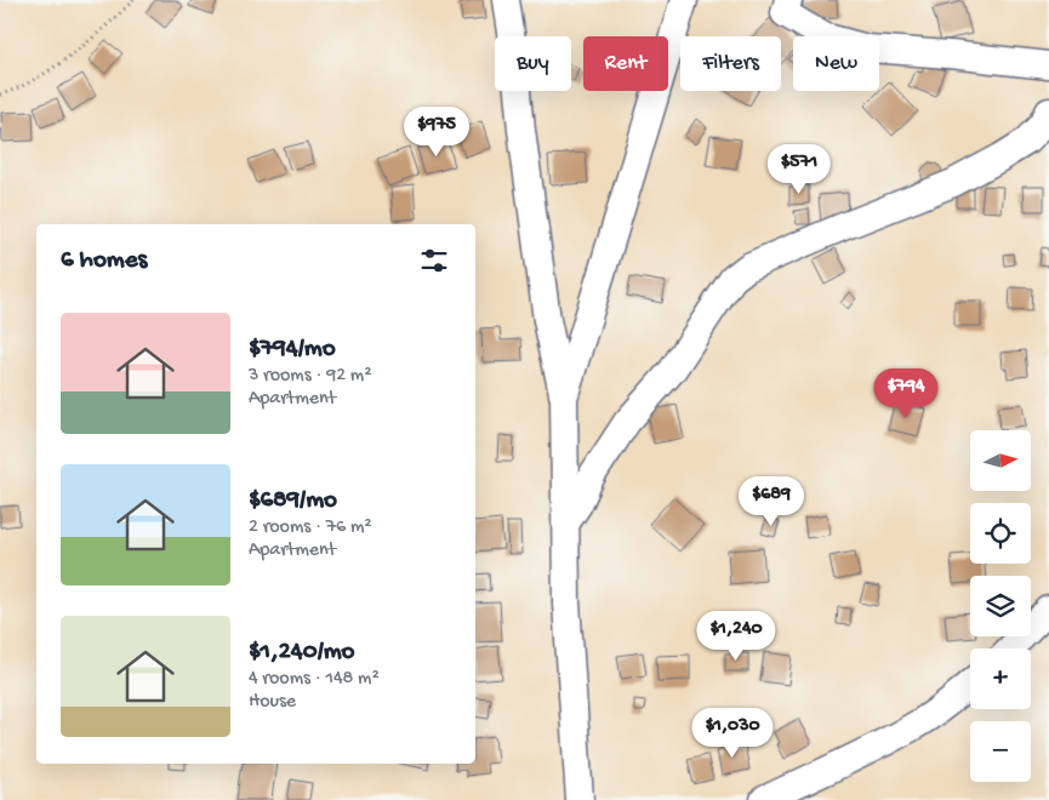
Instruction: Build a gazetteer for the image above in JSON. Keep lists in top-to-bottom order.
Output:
{
  "north": "right",
  "page": {
    "chip": [
      "Buy",
      "Rent",
      "Filters",
      "New"
    ],
    "price": [
      "$975",
      "$571",
      "$794",
      "$689",
      "$1,240",
      "$1,030"
    ],
    "heading": "6 homes",
    "list": [
      {
        "name": "$794/mo",
        "note": "3 rooms · 92 m² · Apartment"
      },
      {
        "name": "$689/mo",
        "note": "2 rooms · 76 m² · Apartment"
      },
      {
        "name": "$1,240/mo",
        "note": "4 rooms · 148 m² · House"
      }
    ],
    "map_buttons": ["+", "−"]
  }
}
